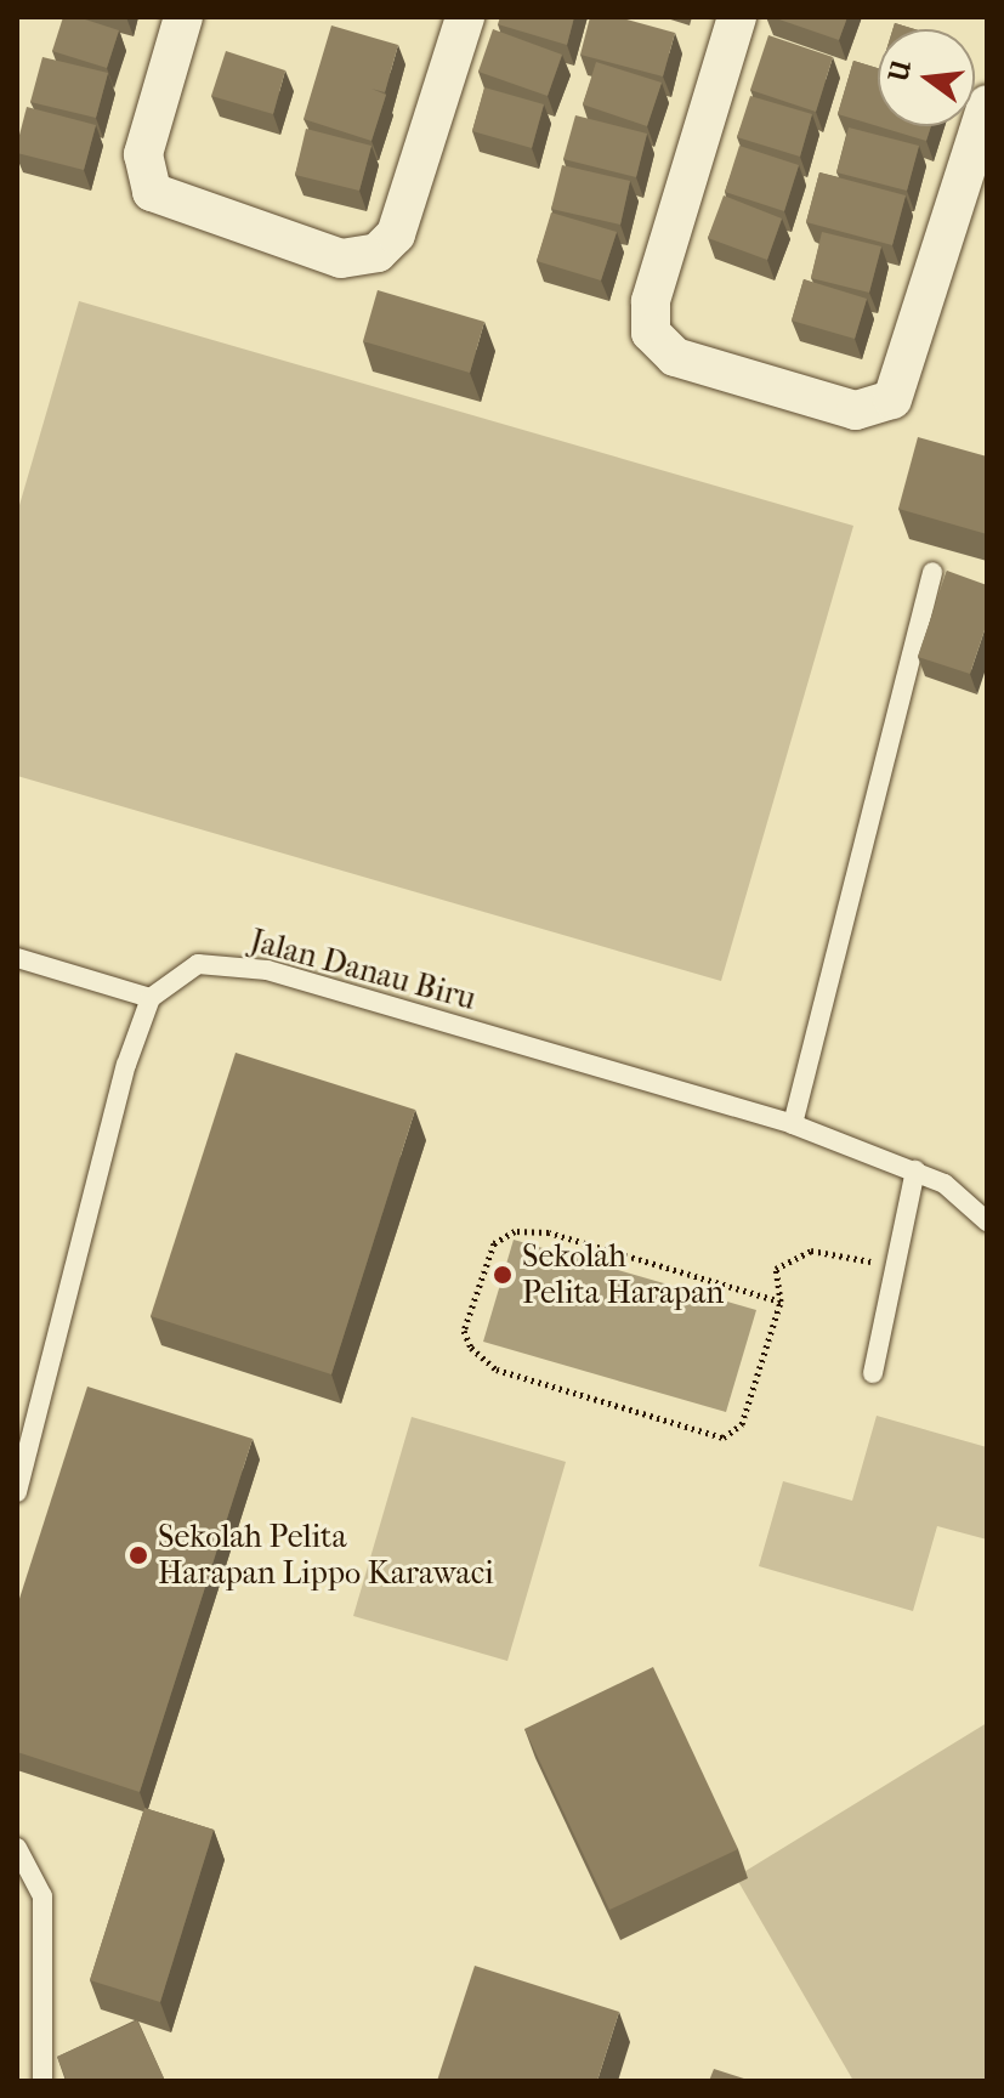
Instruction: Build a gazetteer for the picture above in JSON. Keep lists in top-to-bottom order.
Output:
{
  "streets": {
    "lane": ["Jalan Danau Biru"]
  },
  "places": ["Sekolah Pelita Harapan", "Sekolah Pelita Harapan Lippo Karawaci"],
  "north": "left"
}
